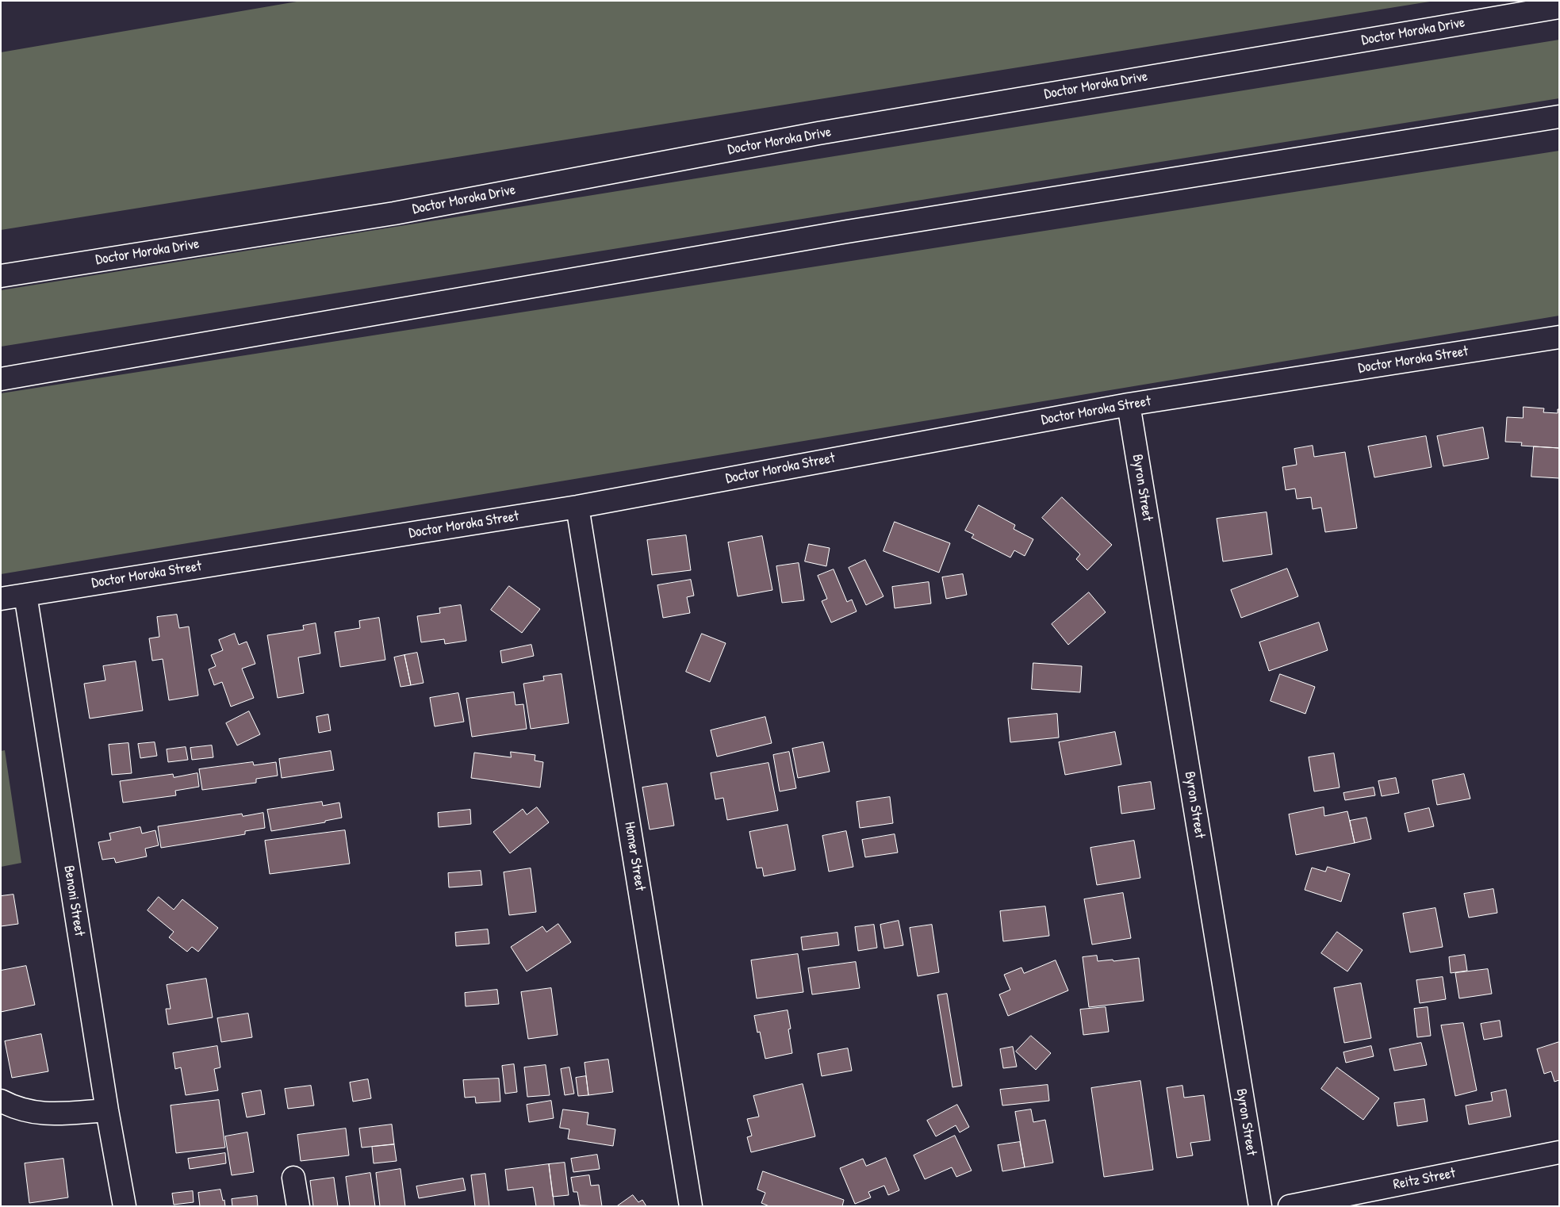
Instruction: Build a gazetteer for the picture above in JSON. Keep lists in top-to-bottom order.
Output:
{
  "streets": {
    "street": [
      "Doctor Moroka Drive",
      "Doctor Moroka Street",
      "Byron Street",
      "Homer Street",
      "Benoni Street",
      "Reitz Street"
    ]
  },
  "crossings": [
    ["Doctor Moroka Street", "Byron Street"],
    ["Doctor Moroka Street", "Homer Street"],
    ["Doctor Moroka Street", "Benoni Street"]
  ]
}
